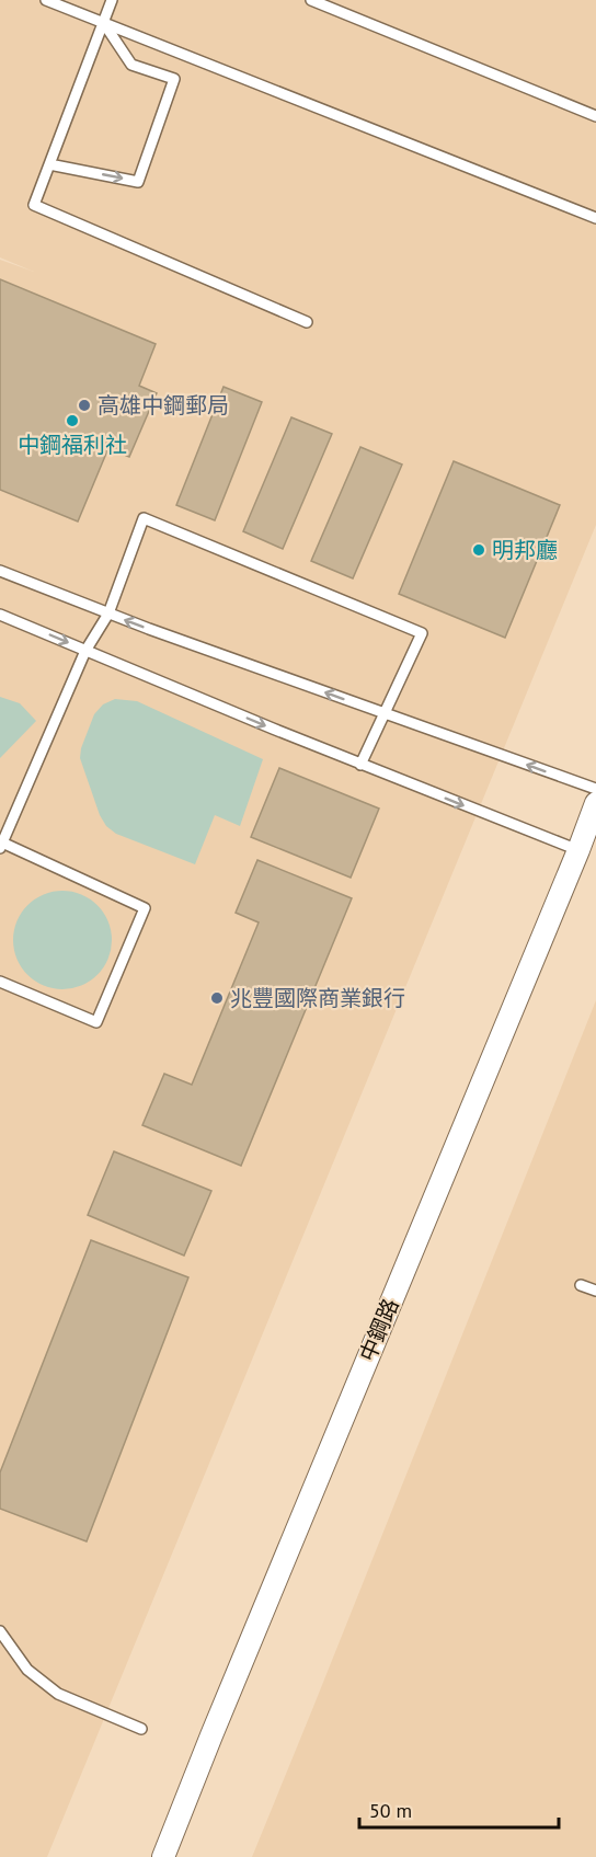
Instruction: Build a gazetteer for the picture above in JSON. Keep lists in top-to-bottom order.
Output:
{
  "streets": {
    "street": ["中鋼路"]
  },
  "places": [
    "高雄中鋼郵局",
    "中鋼福利社",
    "明邦廳",
    "兆豐國際商業銀行"
  ],
  "scale_bar": "50 m"
}
